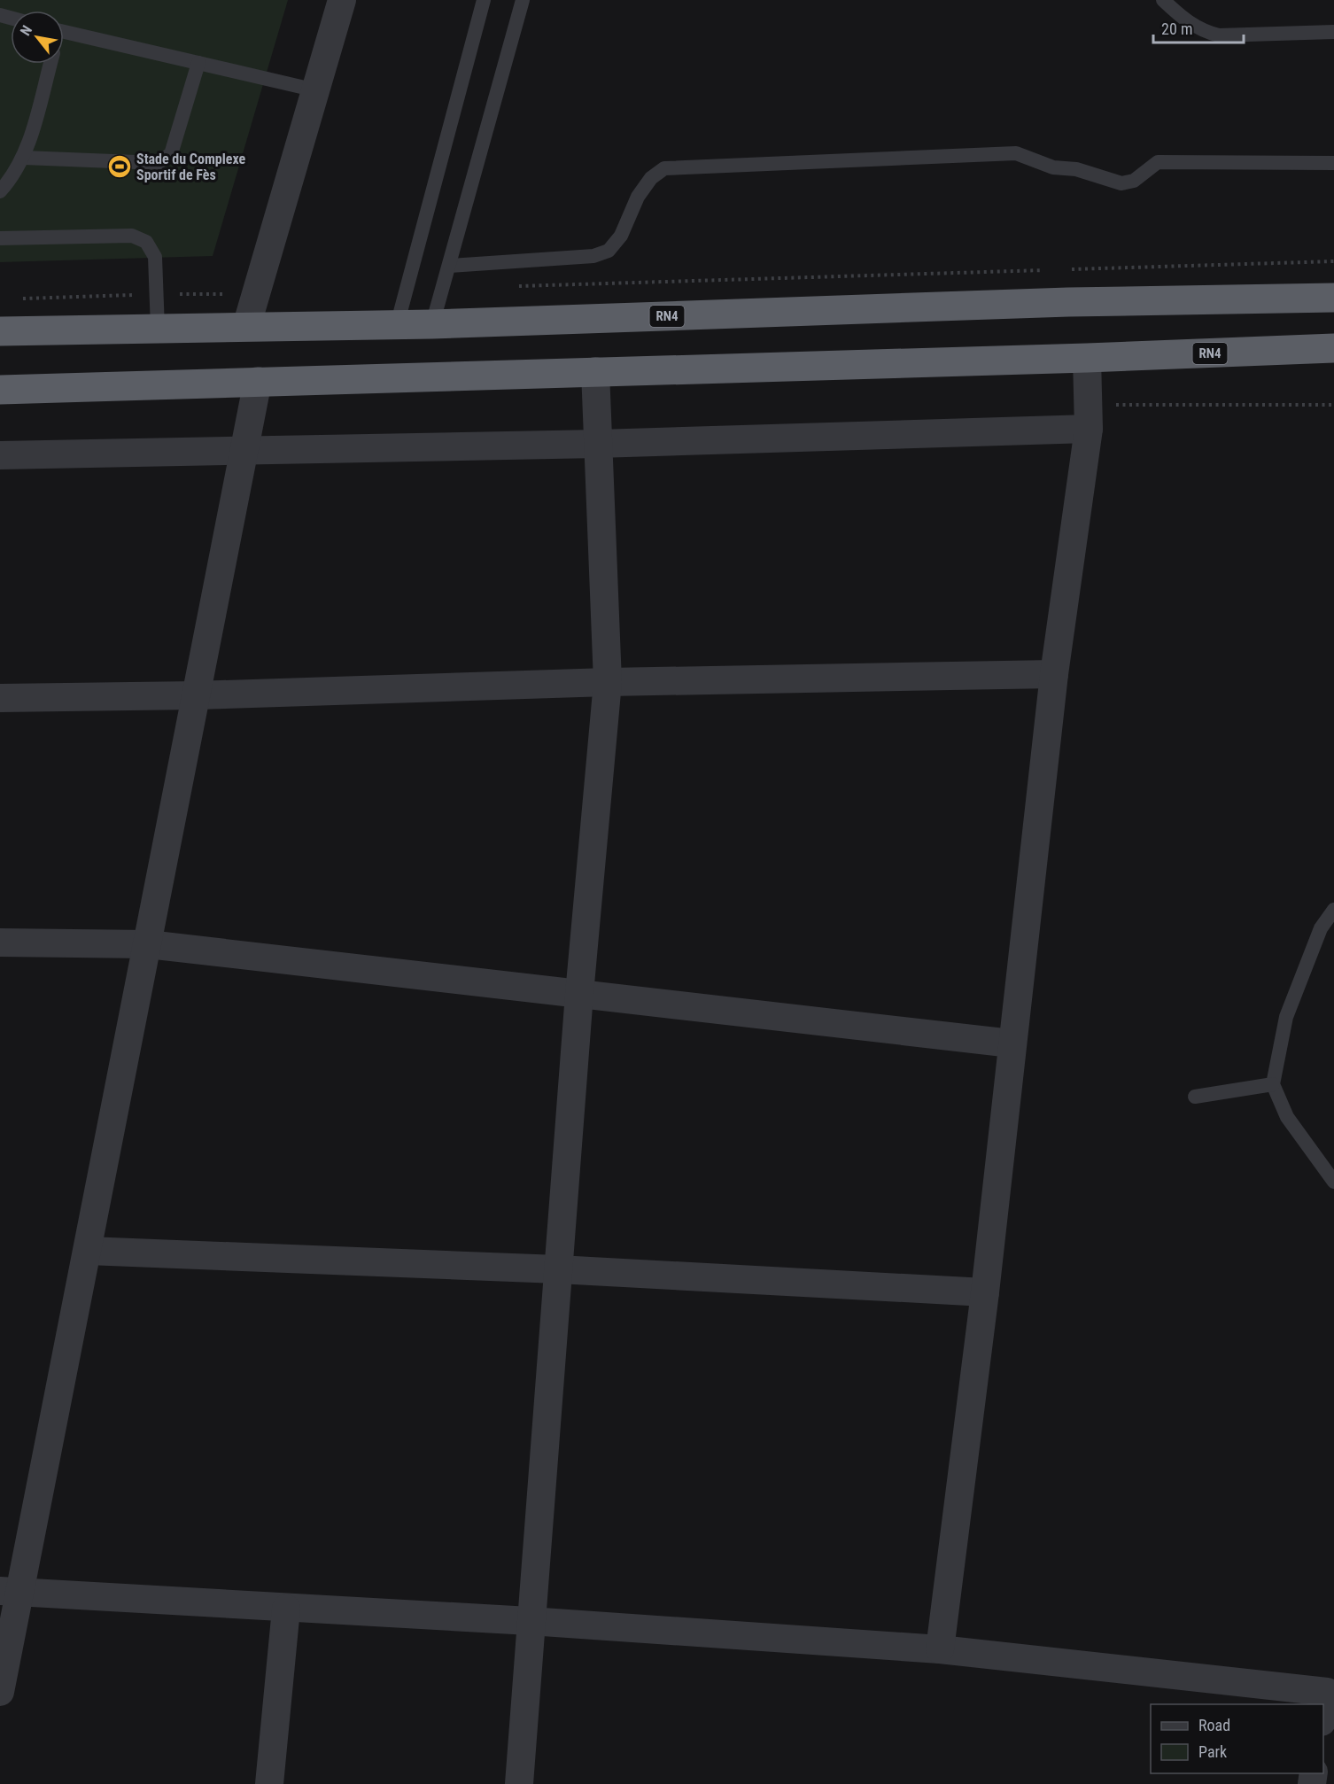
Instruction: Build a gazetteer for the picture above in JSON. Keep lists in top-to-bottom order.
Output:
{
  "streets": {
    "highway": ["RN4"]
  },
  "places": {
    "sports": ["Stade du Complexe Sportif de Fès"]
  },
  "legend": ["Road", "Park"],
  "scale_bar": "20 m",
  "north": "top left"
}
